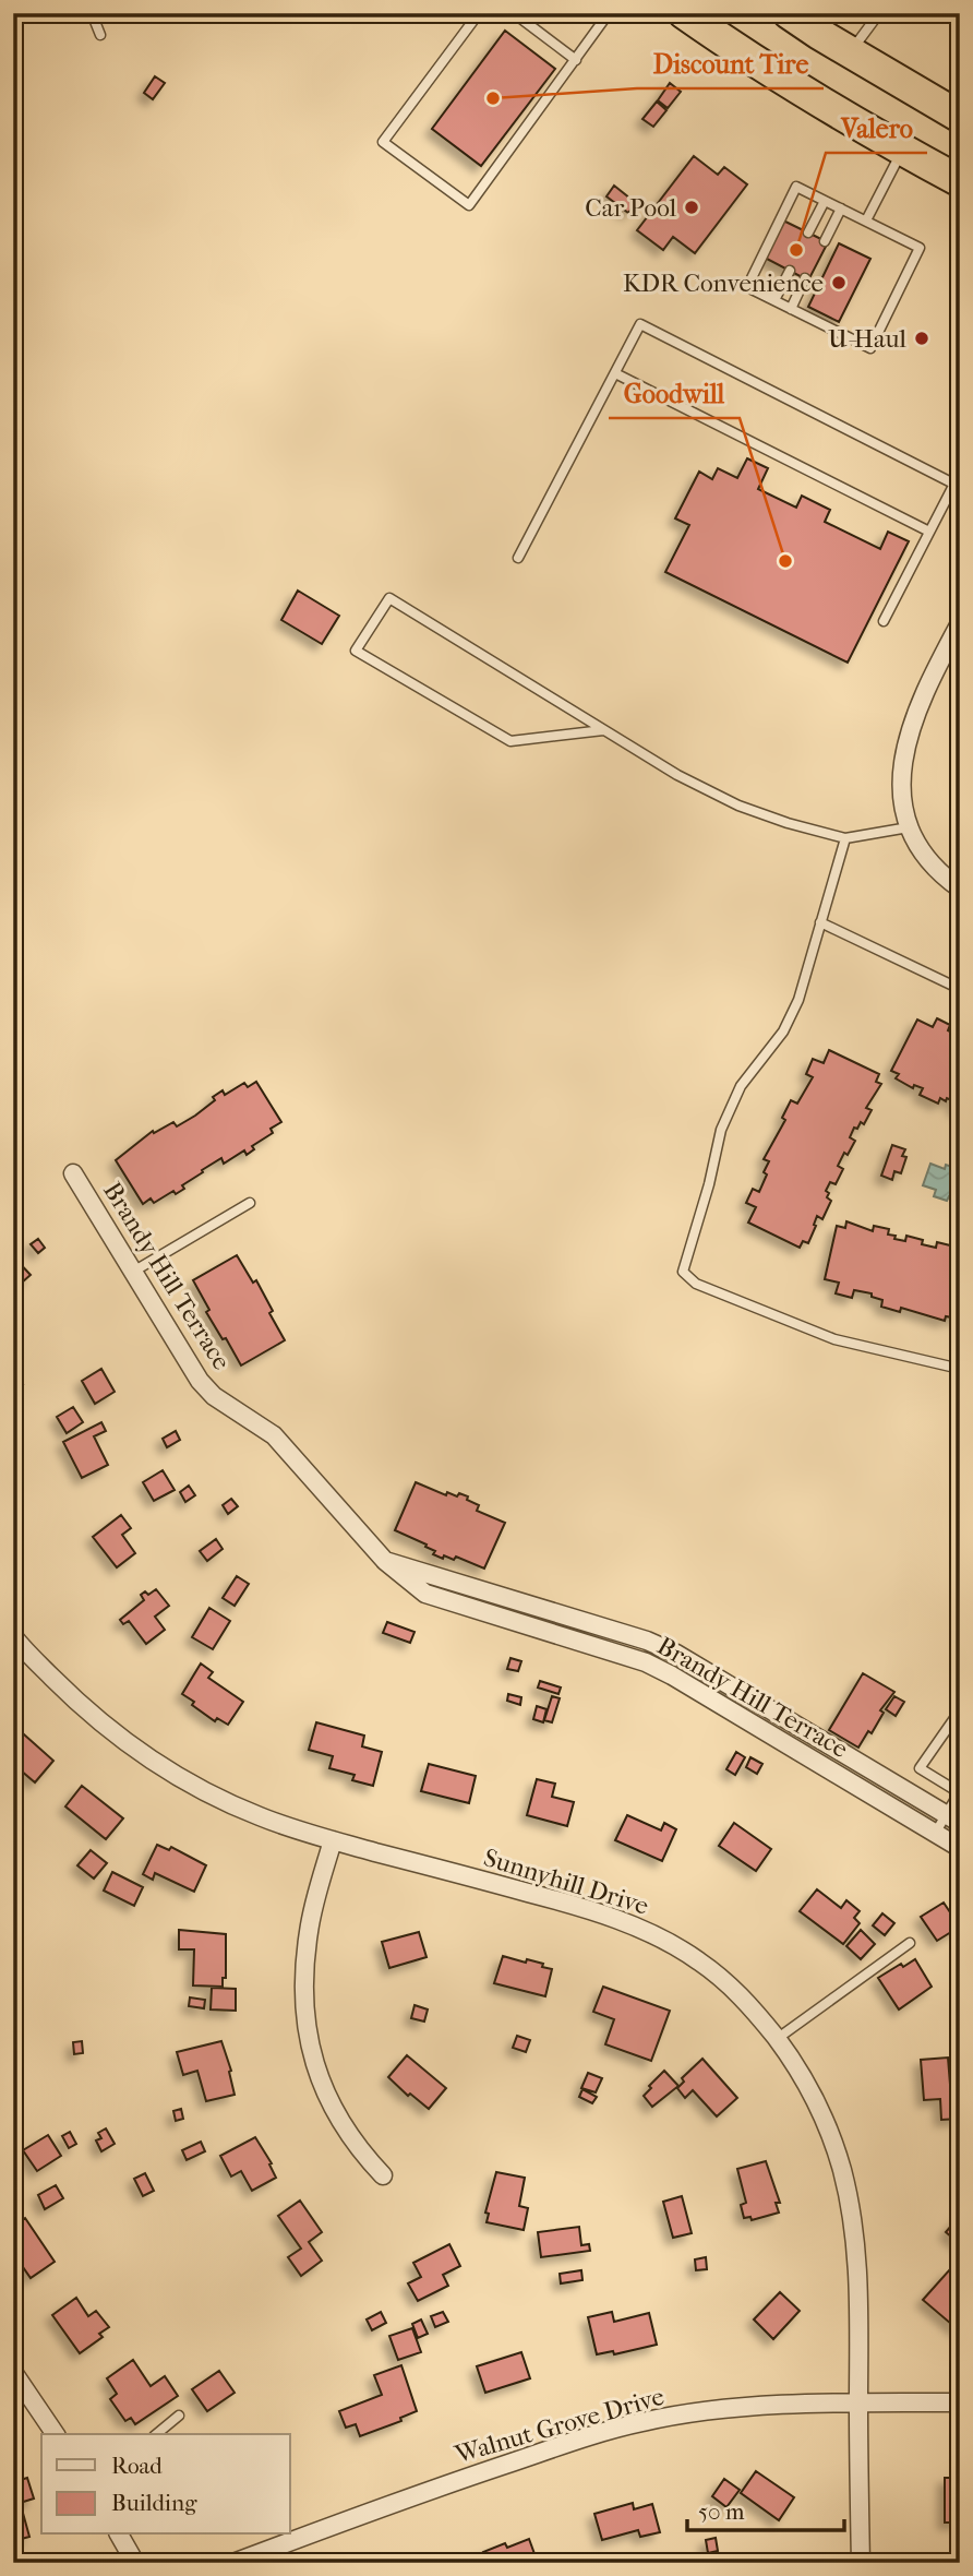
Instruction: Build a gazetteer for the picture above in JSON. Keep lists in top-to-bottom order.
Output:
{
  "streets": {
    "street": ["Brandy Hill Terrace", "Sunnyhill Drive", "Walnut Grove Drive"]
  },
  "crossings": [
    ["Sunnyhill Drive", "Walnut Grove Drive"]
  ],
  "places": [
    "Discount Tire",
    "Car Pool",
    "Valero",
    "KDR Convenience",
    "U-Haul",
    "Goodwill"
  ],
  "legend": ["Road", "Building"],
  "scale_bar": "50 m"
}
